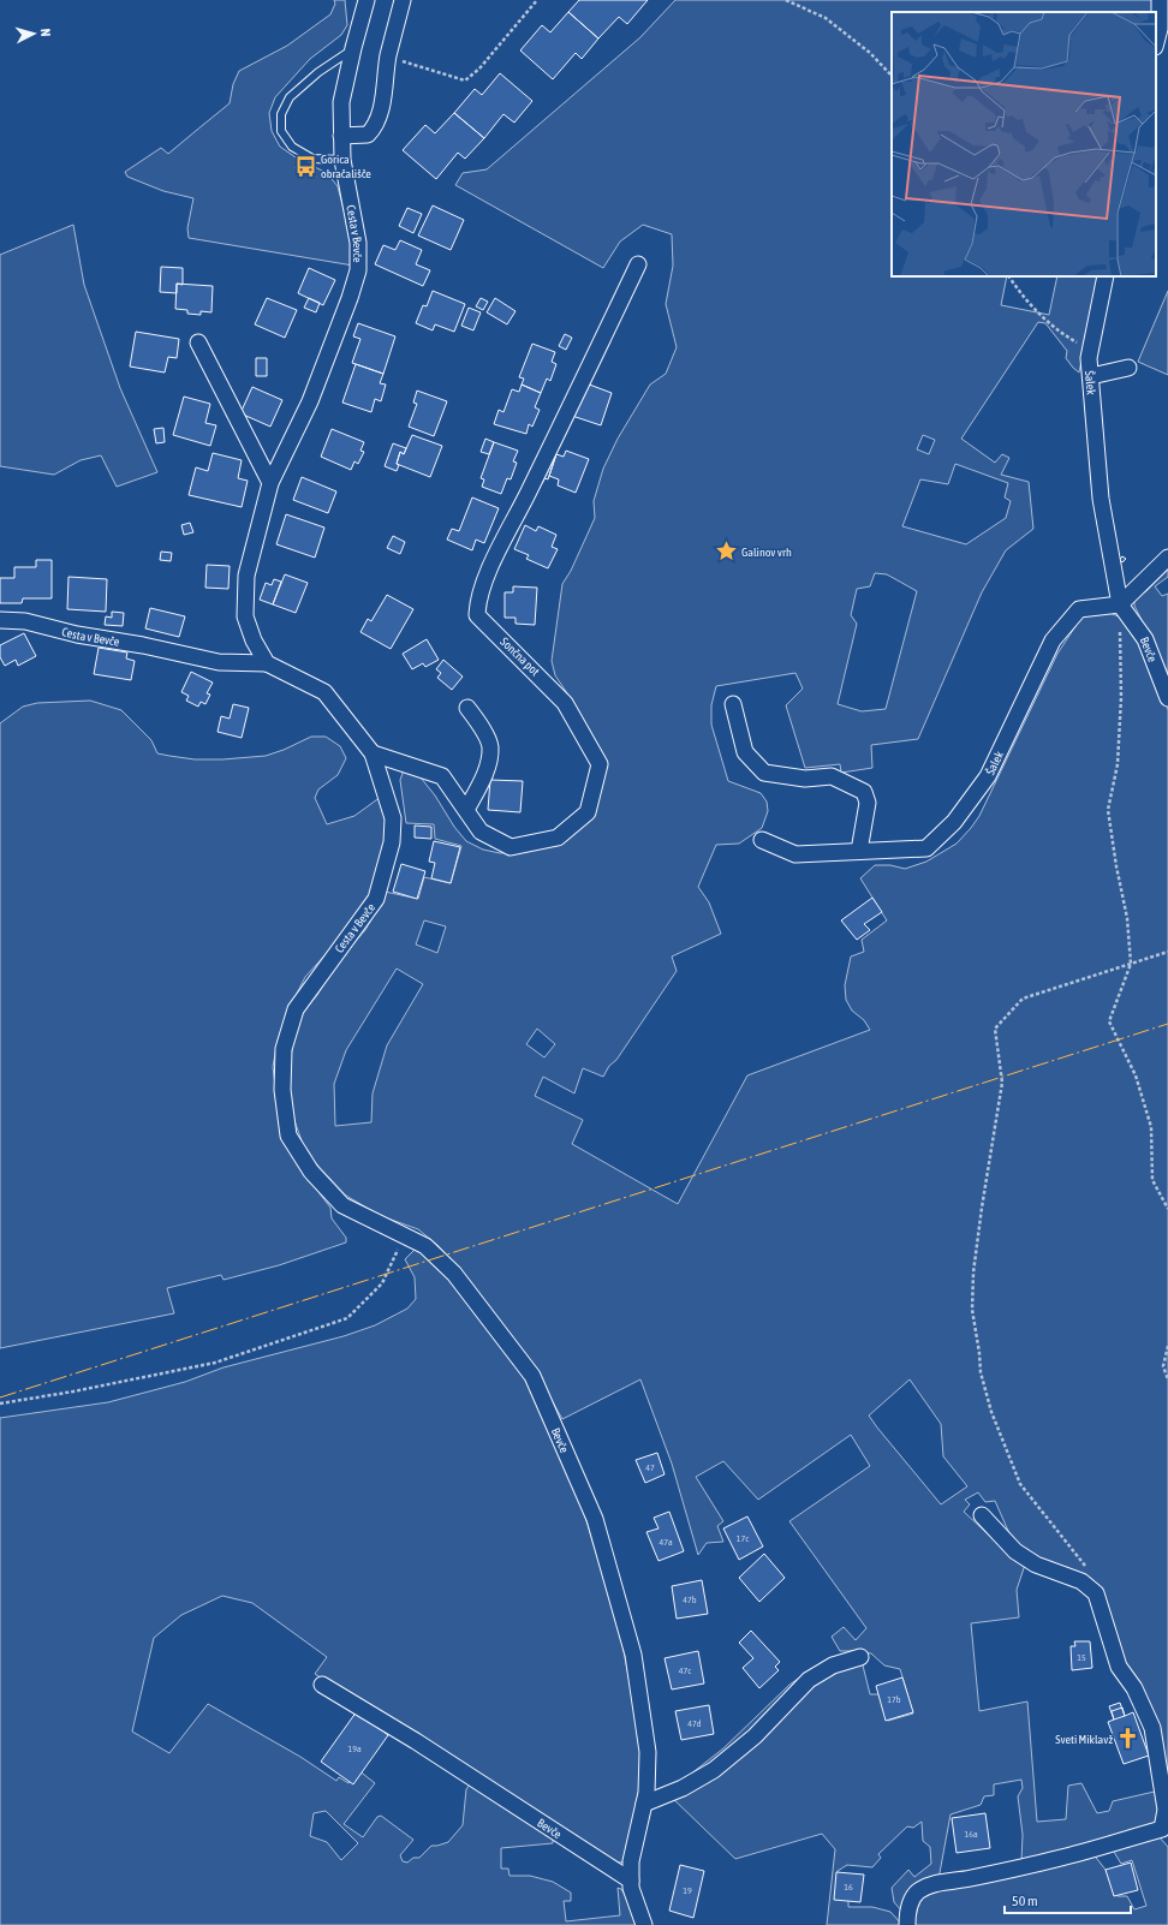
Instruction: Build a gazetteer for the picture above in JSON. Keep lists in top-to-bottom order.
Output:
{
  "streets": {
    "street": [
      "Cesta v Bevče",
      "Šalek",
      "Bevče",
      "Sončna pot"
    ]
  },
  "crossings": [
    ["Cesta v Bevče", "Bevče"],
    ["Cesta v Bevče", "Sončna pot"],
    ["Šalek", "Bevče"]
  ],
  "places": {
    "bus stop": ["Gorica obračališče"],
    "place": ["Galinov vrh"],
    "church": ["Sveti Miklavž"]
  },
  "house_numbers": [
    "47",
    "17c",
    "47a",
    "47b",
    "15",
    "47c",
    "17b",
    "47d",
    "19a",
    "16a",
    "16",
    "19"
  ],
  "scale_bar": "50 m",
  "north": "right"
}
